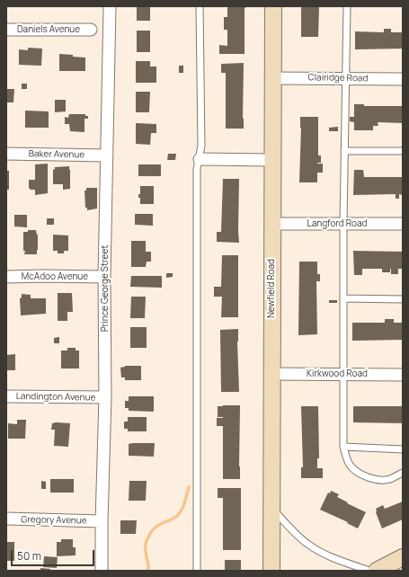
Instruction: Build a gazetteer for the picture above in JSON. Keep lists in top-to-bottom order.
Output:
{
  "streets": {
    "street": [
      "Daniels Avenue",
      "Clairidge Road",
      "Baker Avenue",
      "Langford Road",
      "McAdoo Avenue",
      "Prince George Street",
      "Newfield Road",
      "Kirkwood Road",
      "Landington Avenue",
      "Gregory Avenue"
    ]
  },
  "crossings": [
    ["Clairidge Road", "Newfield Road"],
    ["Baker Avenue", "Prince George Street"],
    ["Langford Road", "Newfield Road"],
    ["McAdoo Avenue", "Prince George Street"],
    ["Prince George Street", "Landington Avenue"],
    ["Prince George Street", "Gregory Avenue"],
    ["Newfield Road", "Kirkwood Road"]
  ],
  "scale_bar": "50 m"
}
